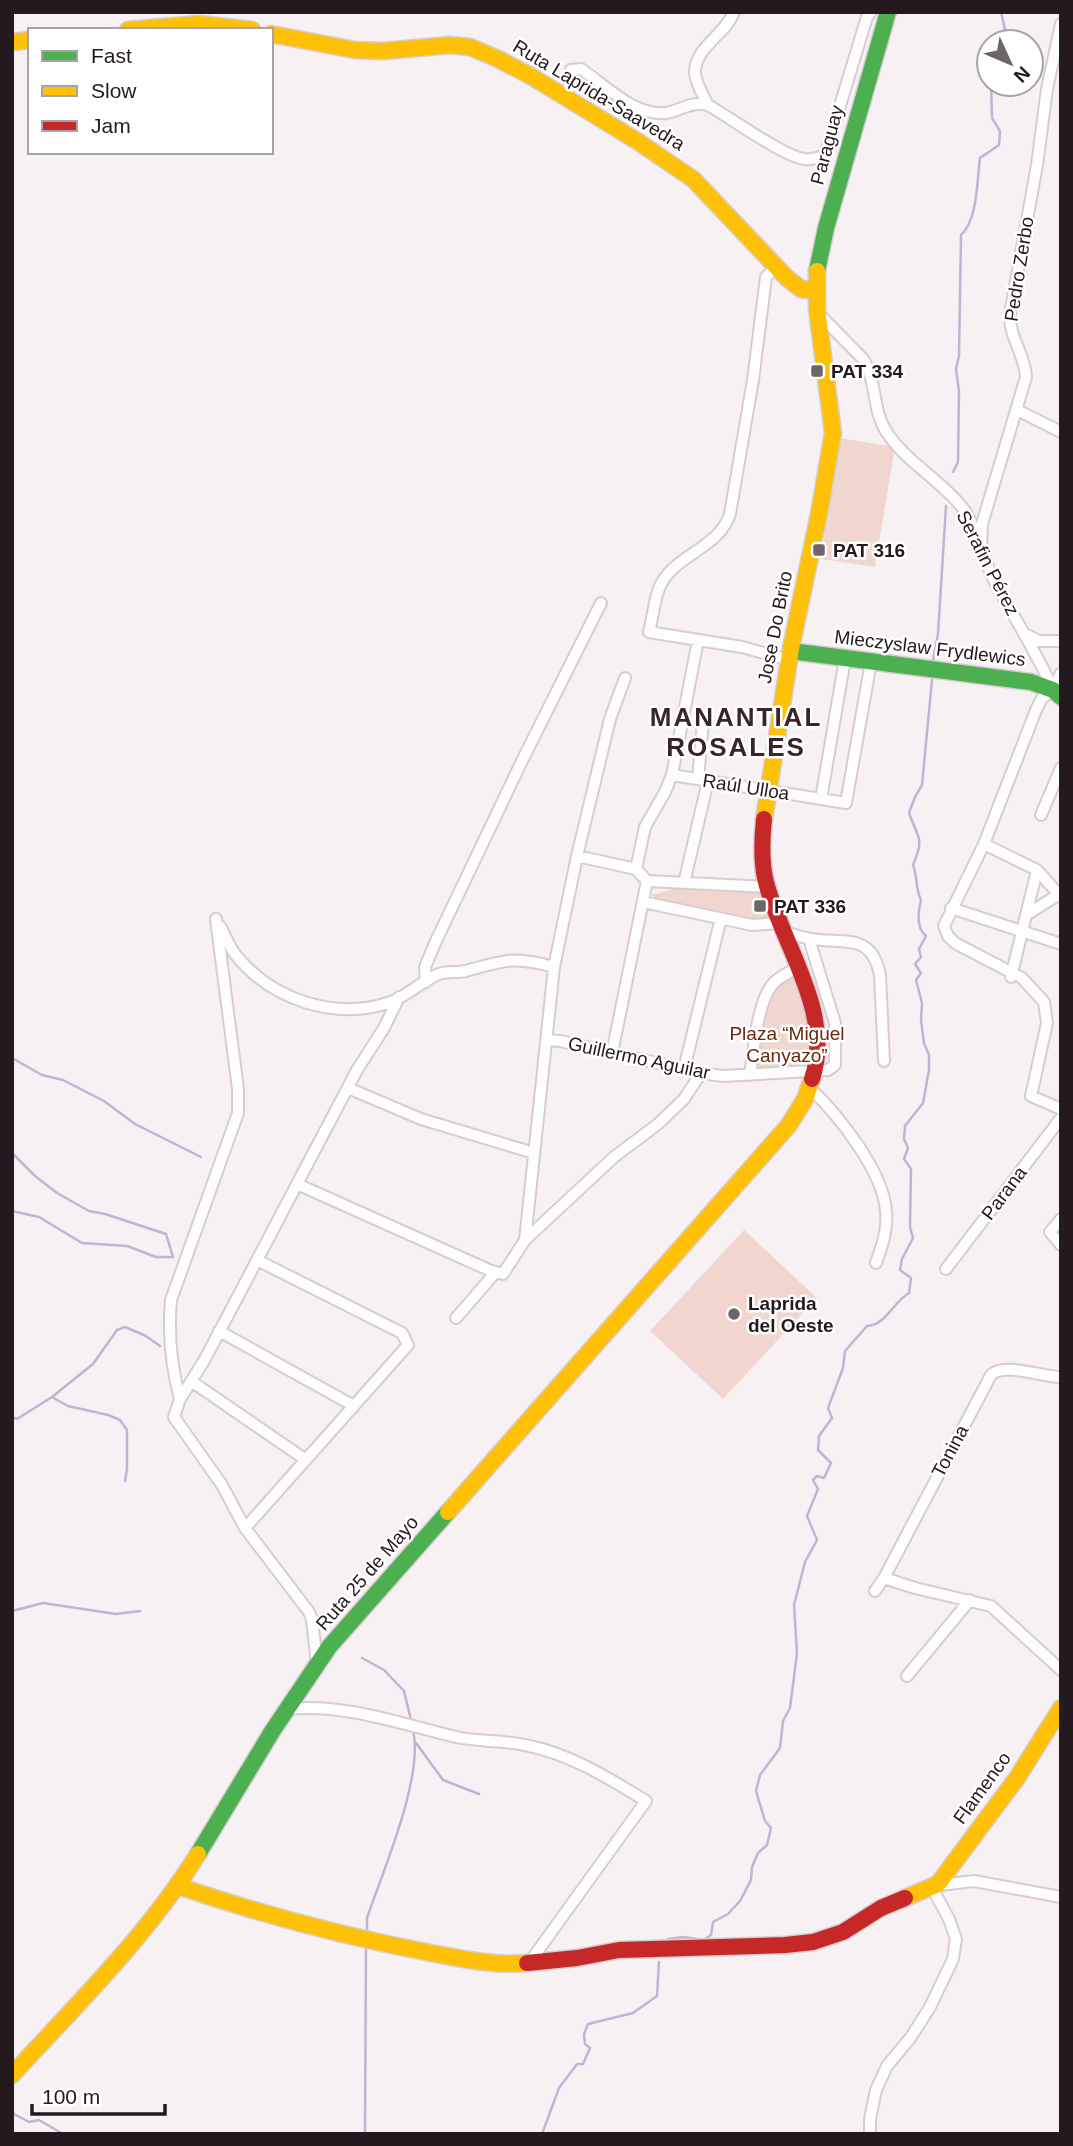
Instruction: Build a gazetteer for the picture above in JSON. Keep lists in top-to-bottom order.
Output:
{
  "streets": {
    "main road": [
      "Ruta Laprida-Saavedra",
      "Paraguay",
      "Jose Do Brito",
      "Mieczyslaw Frydlewics",
      "Ruta 25 de Mayo",
      "Flamenco"
    ],
    "street": [
      "Pedro Zerbo",
      "Serafin Pérez",
      "Raúl Ulloa",
      "Guillermo Aguilar",
      "Parana",
      "Tonina"
    ]
  },
  "crossings": [
    ["Ruta Laprida-Saavedra", "Paraguay"],
    ["Ruta Laprida-Saavedra", "Jose Do Brito"],
    ["Paraguay", "Jose Do Brito"],
    ["Pedro Zerbo", "Serafin Pérez"],
    ["Serafin Pérez", "Jose Do Brito"],
    ["Serafin Pérez", "Mieczyslaw Frydlewics"],
    ["Jose Do Brito", "Mieczyslaw Frydlewics"],
    ["Jose Do Brito", "Raúl Ulloa"],
    ["Jose Do Brito", "Guillermo Aguilar"],
    ["Jose Do Brito", "Ruta 25 de Mayo"]
  ],
  "districts": ["MANANTIAL ROSALES"],
  "parks": ["Plaza “Miguel Canyazo”"],
  "places": {
    "transit": ["PAT 334", "PAT 316", "PAT 336"],
    "other": ["Laprida del Oeste"]
  },
  "legend": ["Fast", "Slow", "Jam"],
  "scale_bar": "100 m",
  "north": "bottom right"
}
